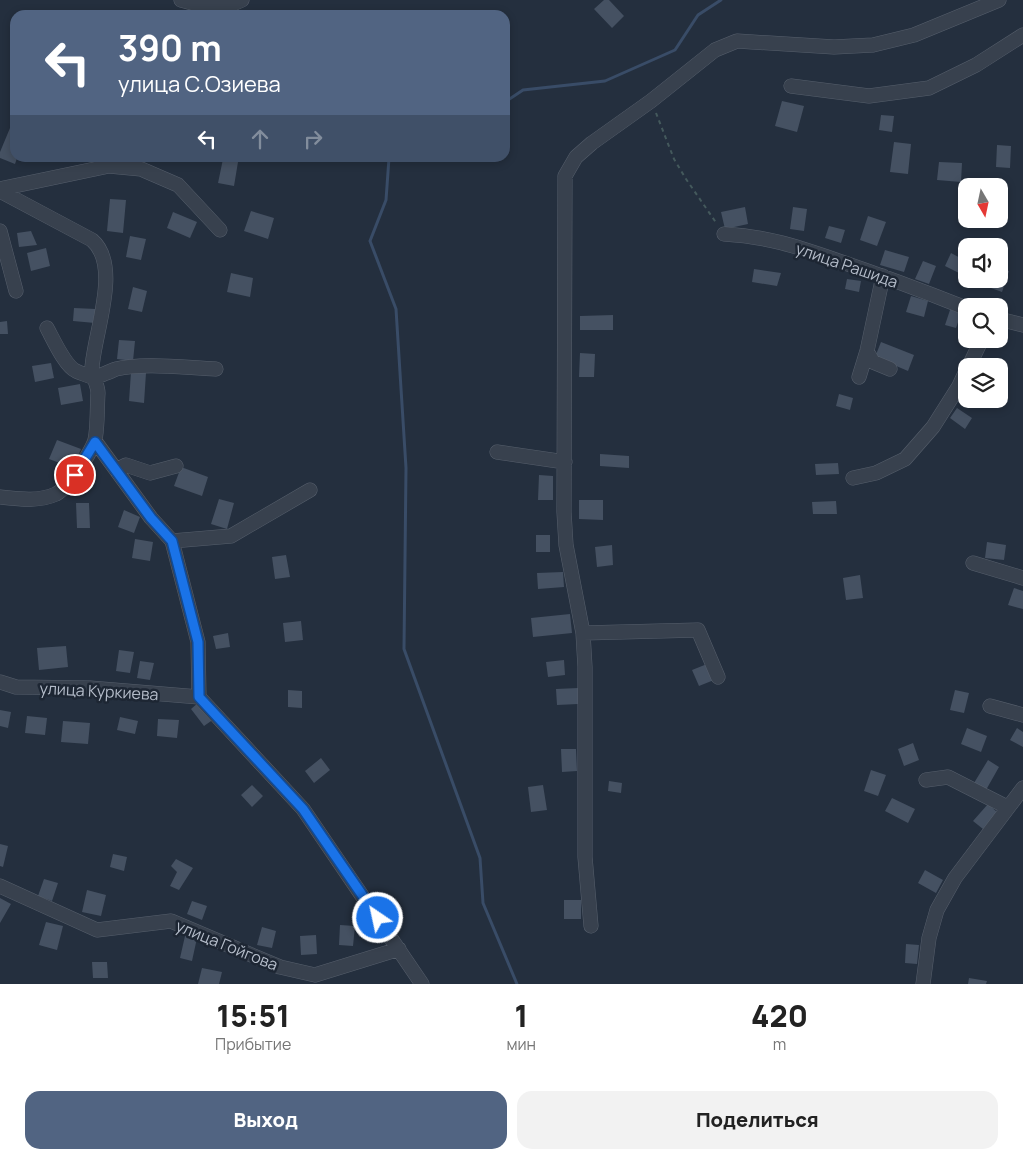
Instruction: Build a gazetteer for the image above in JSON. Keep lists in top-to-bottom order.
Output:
{
  "streets": {
    "street": ["улица Рашида", "улица Куркиева", "улица Гойгова"]
  },
  "north": "bottom",
  "page": {
    "turn": ["390 m", "улица С.Озиева"],
    "eta": [
      "15:51",
      "Прибытие",
      "1",
      "мин",
      "420",
      "m"
    ],
    "buttons": ["Выход", "Поделиться"]
  }
}
